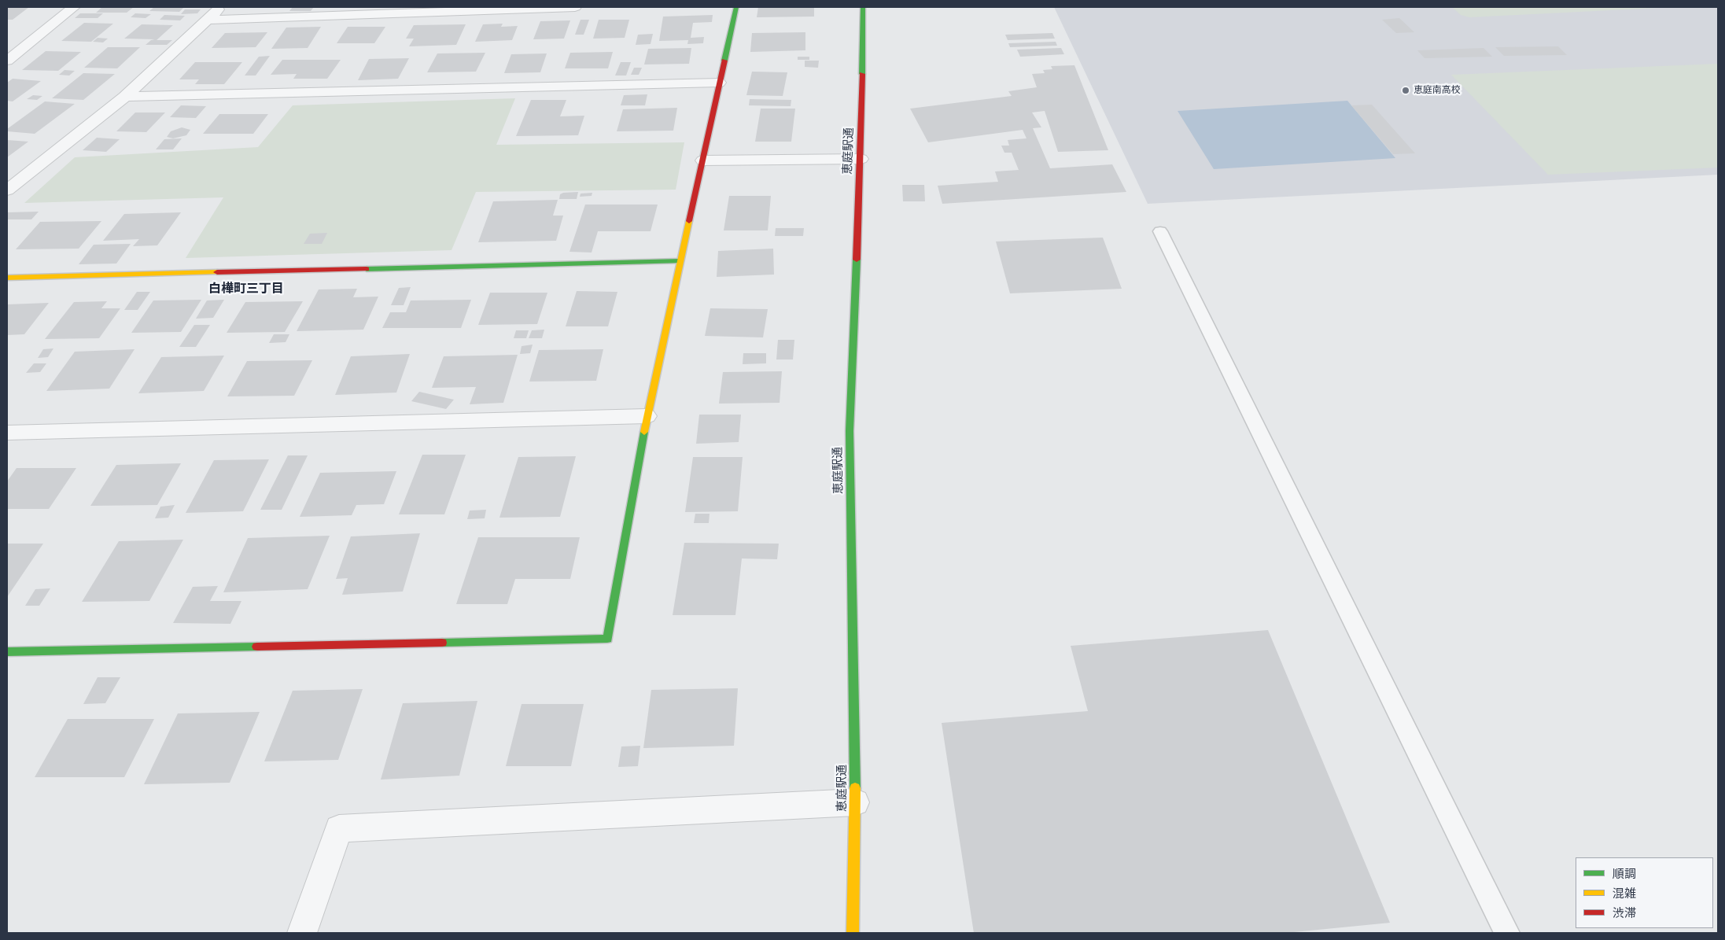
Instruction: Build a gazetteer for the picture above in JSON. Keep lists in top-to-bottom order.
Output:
{
  "streets": {
    "street": ["恵庭駅通"]
  },
  "districts": ["白樺町三丁目"],
  "places": ["恵庭南高校"],
  "legend": ["順調", "混雑", "渋滞"]
}
